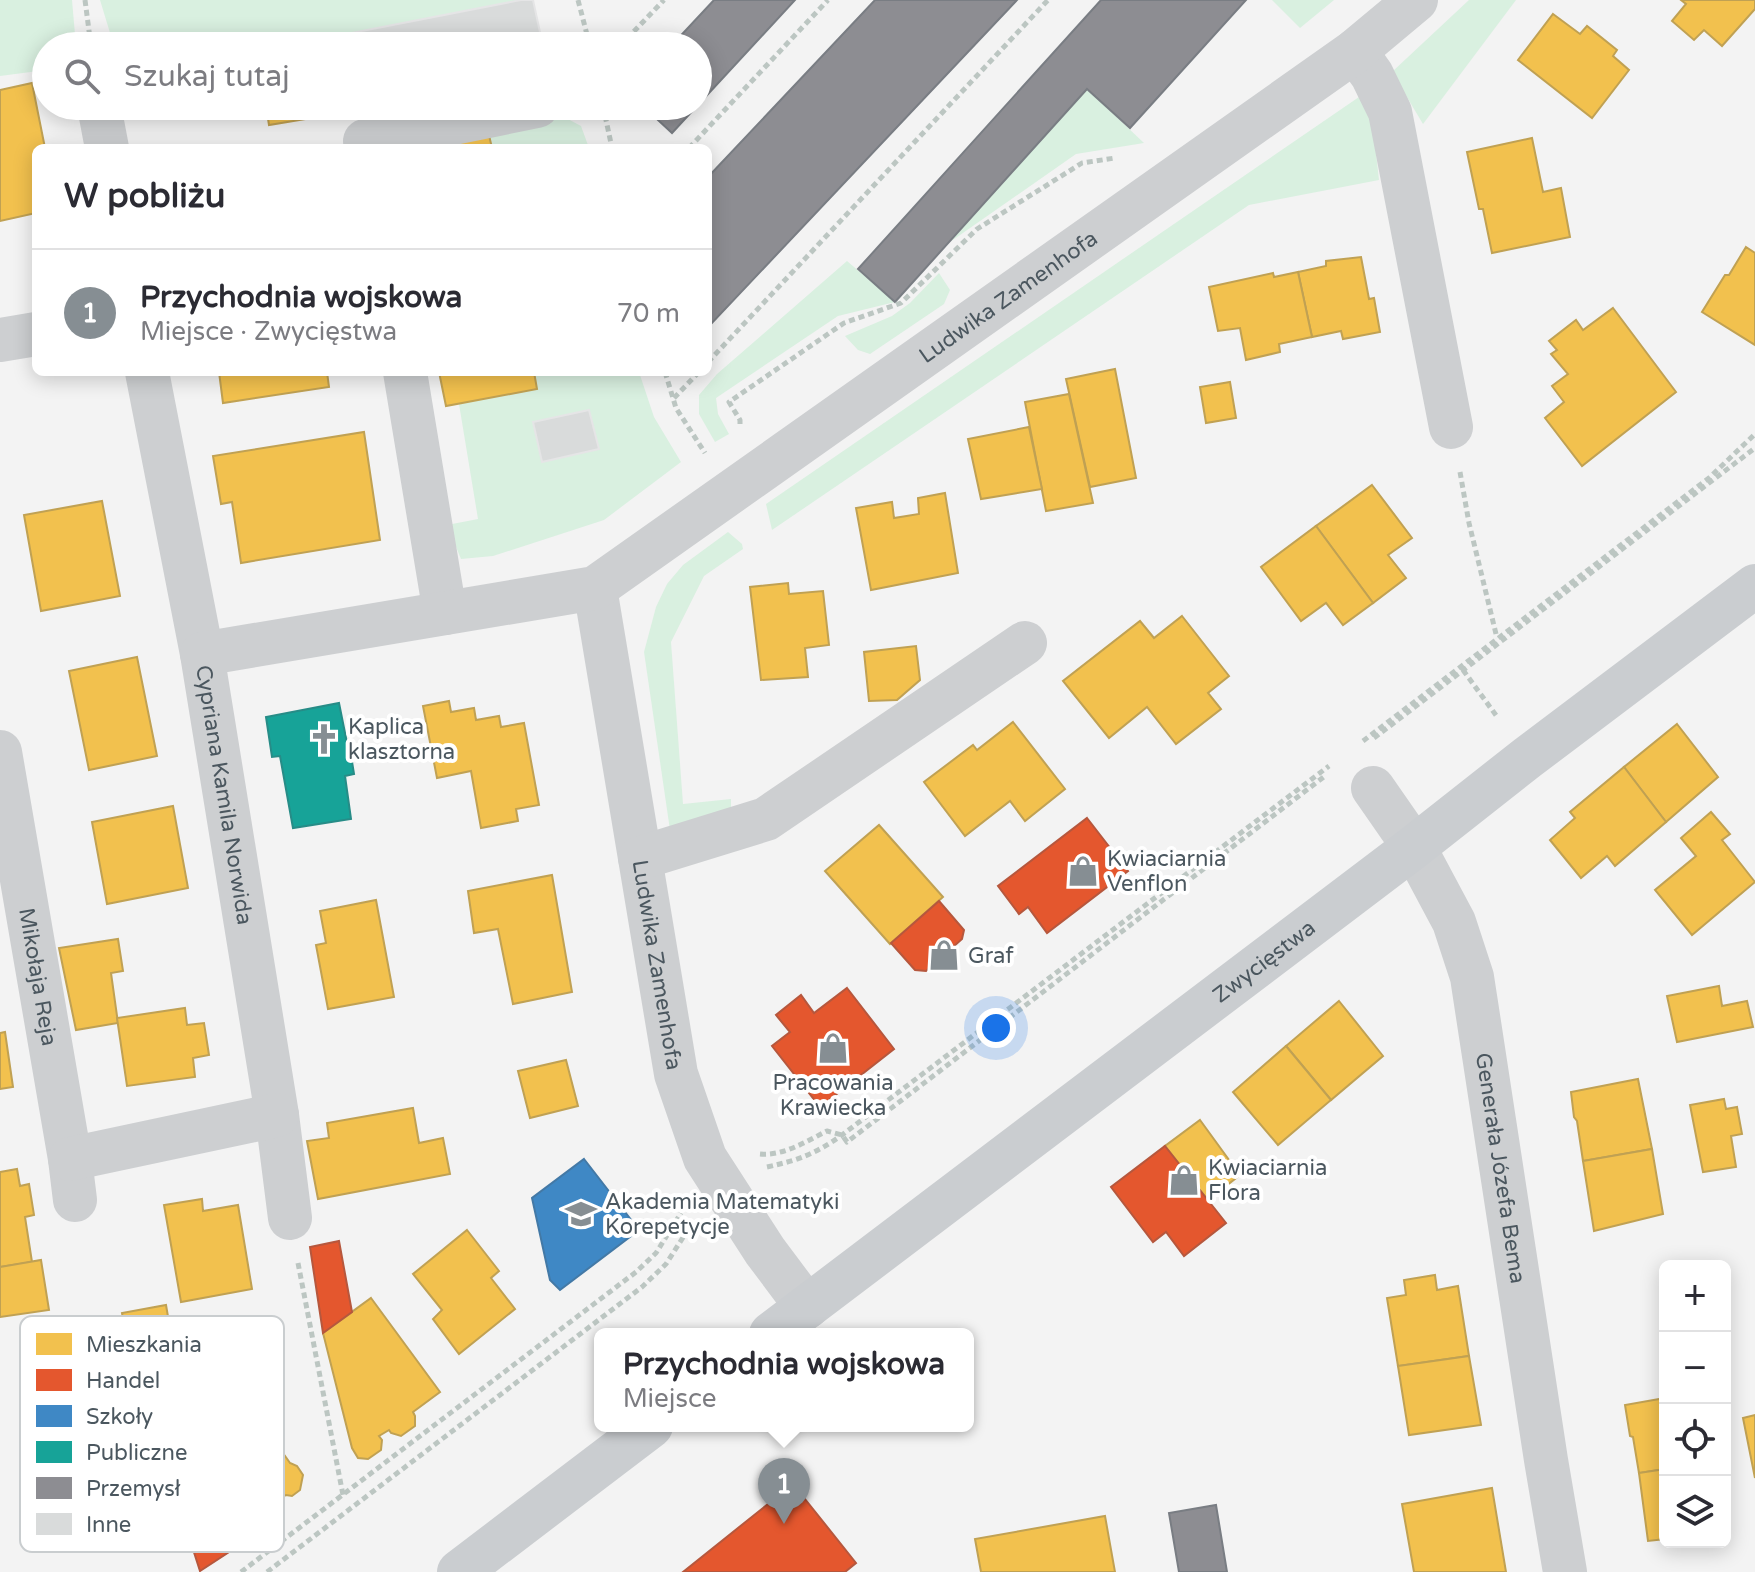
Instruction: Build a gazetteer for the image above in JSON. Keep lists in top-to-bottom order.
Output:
{
  "streets": {
    "main road": ["Zwycięstwa"],
    "street": [
      "Ludwika Zamenhofa",
      "Cypriana Kamila Norwida",
      "Mikołaja Reja",
      "Generała Józefa Bema"
    ]
  },
  "crossings": [
    ["Ludwika Zamenhofa", "Cypriana Kamila Norwida"],
    ["Ludwika Zamenhofa", "Zwycięstwa"],
    ["Cypriana Kamila Norwida", "Mikołaja Reja"],
    ["Zwycięstwa", "Generała Józefa Bema"]
  ],
  "places": {
    "church": ["Kaplica klasztorna"],
    "shop": [
      "Kwiaciarnia Venflon",
      "Graf",
      "Pracowania Krawiecka",
      "Kwiaciarnia Flora"
    ],
    "school or university": ["Akademia Matematyki Korepetycje"]
  },
  "legend": [
    "Mieszkania",
    "Handel",
    "Szkoły",
    "Publiczne",
    "Przemysł",
    "Inne"
  ],
  "page": {
    "search": "Szukaj tutaj",
    "heading": "W pobliżu",
    "list": [
      {
        "mark": "1",
        "name": "Przychodnia wojskowa",
        "note": "Miejsce · Zwycięstwa",
        "value": "70 m"
      }
    ],
    "map_buttons": ["+", "−"],
    "popup": ["Przychodnia wojskowa", "Miejsce"],
    "pins": "1"
  }
}
